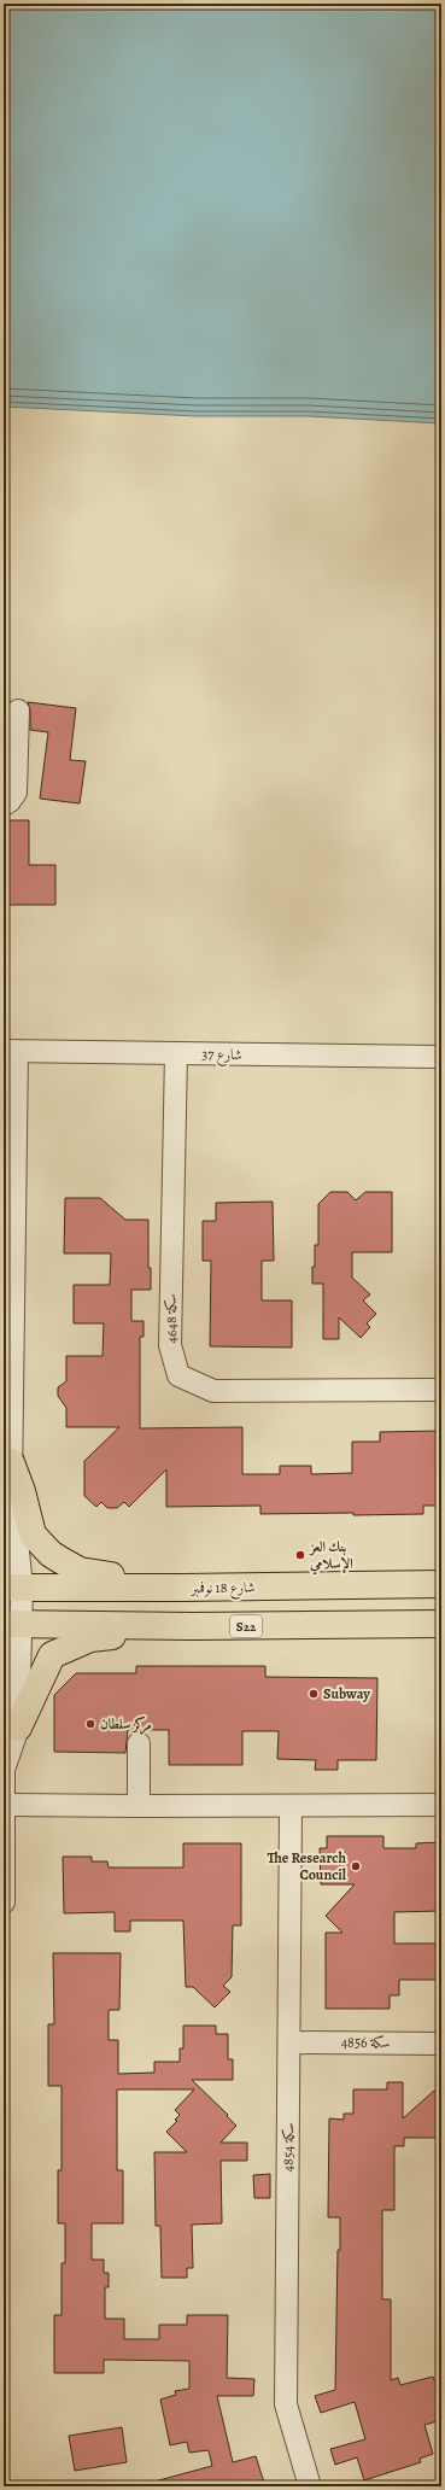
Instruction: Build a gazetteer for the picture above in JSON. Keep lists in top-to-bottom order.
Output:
{
  "streets": {
    "main road": ["شارع 18 نوفمبر", "S22"],
    "street": [
      "شارع 37",
      "سكة 4648",
      "سكة 4856",
      "سكة 4854"
    ]
  },
  "crossings": [
    ["شارع 37", "سكة 4648"],
    ["سكة 4856", "سكة 4854"]
  ],
  "places": [
    "بنك العز الإسلامي",
    "Subway",
    "مركز سلطان",
    "The Research Council"
  ]
}
